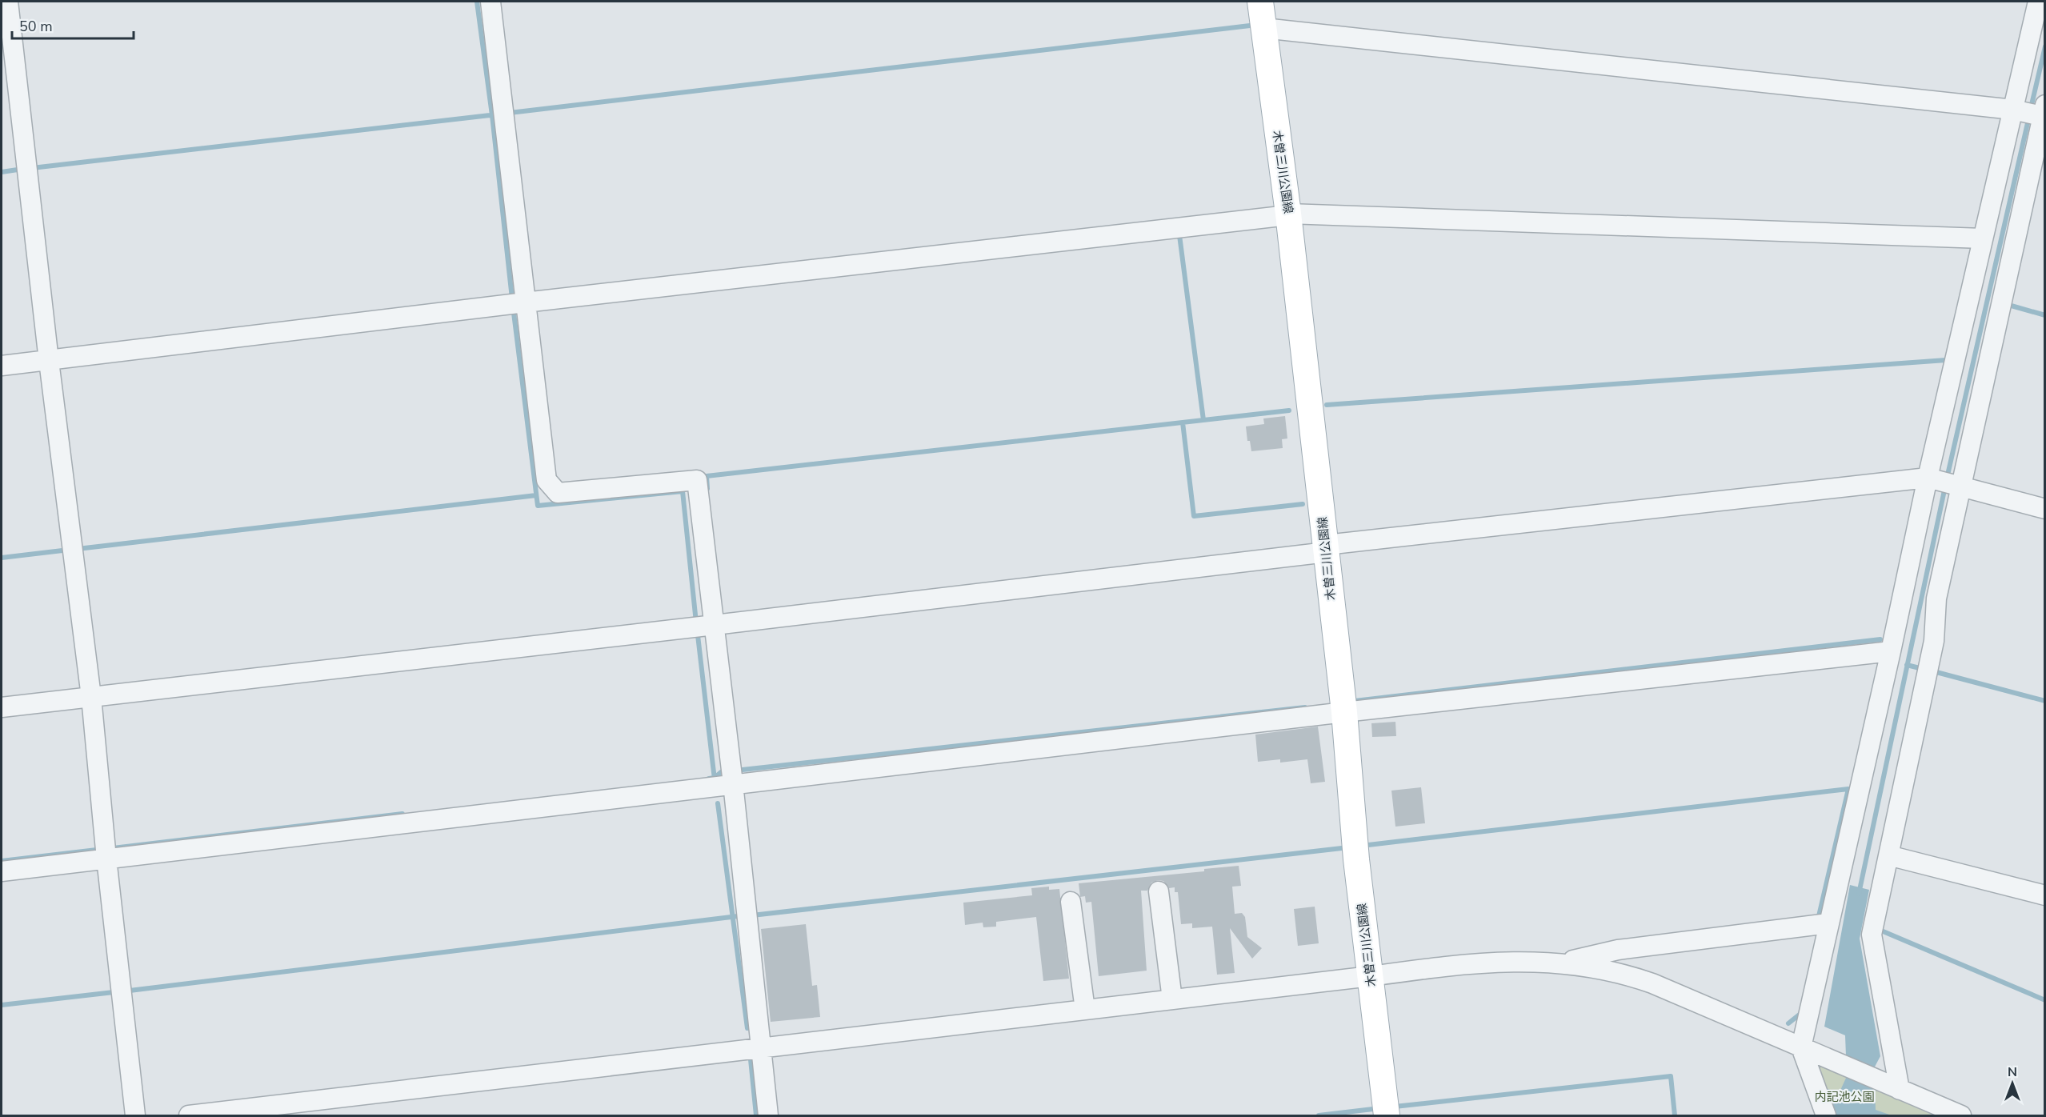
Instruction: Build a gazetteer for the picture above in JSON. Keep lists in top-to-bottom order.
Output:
{
  "streets": {
    "main road": ["木曽三川公園線"]
  },
  "parks": ["内記池公園"],
  "scale_bar": "50 m",
  "north": "top"
}
